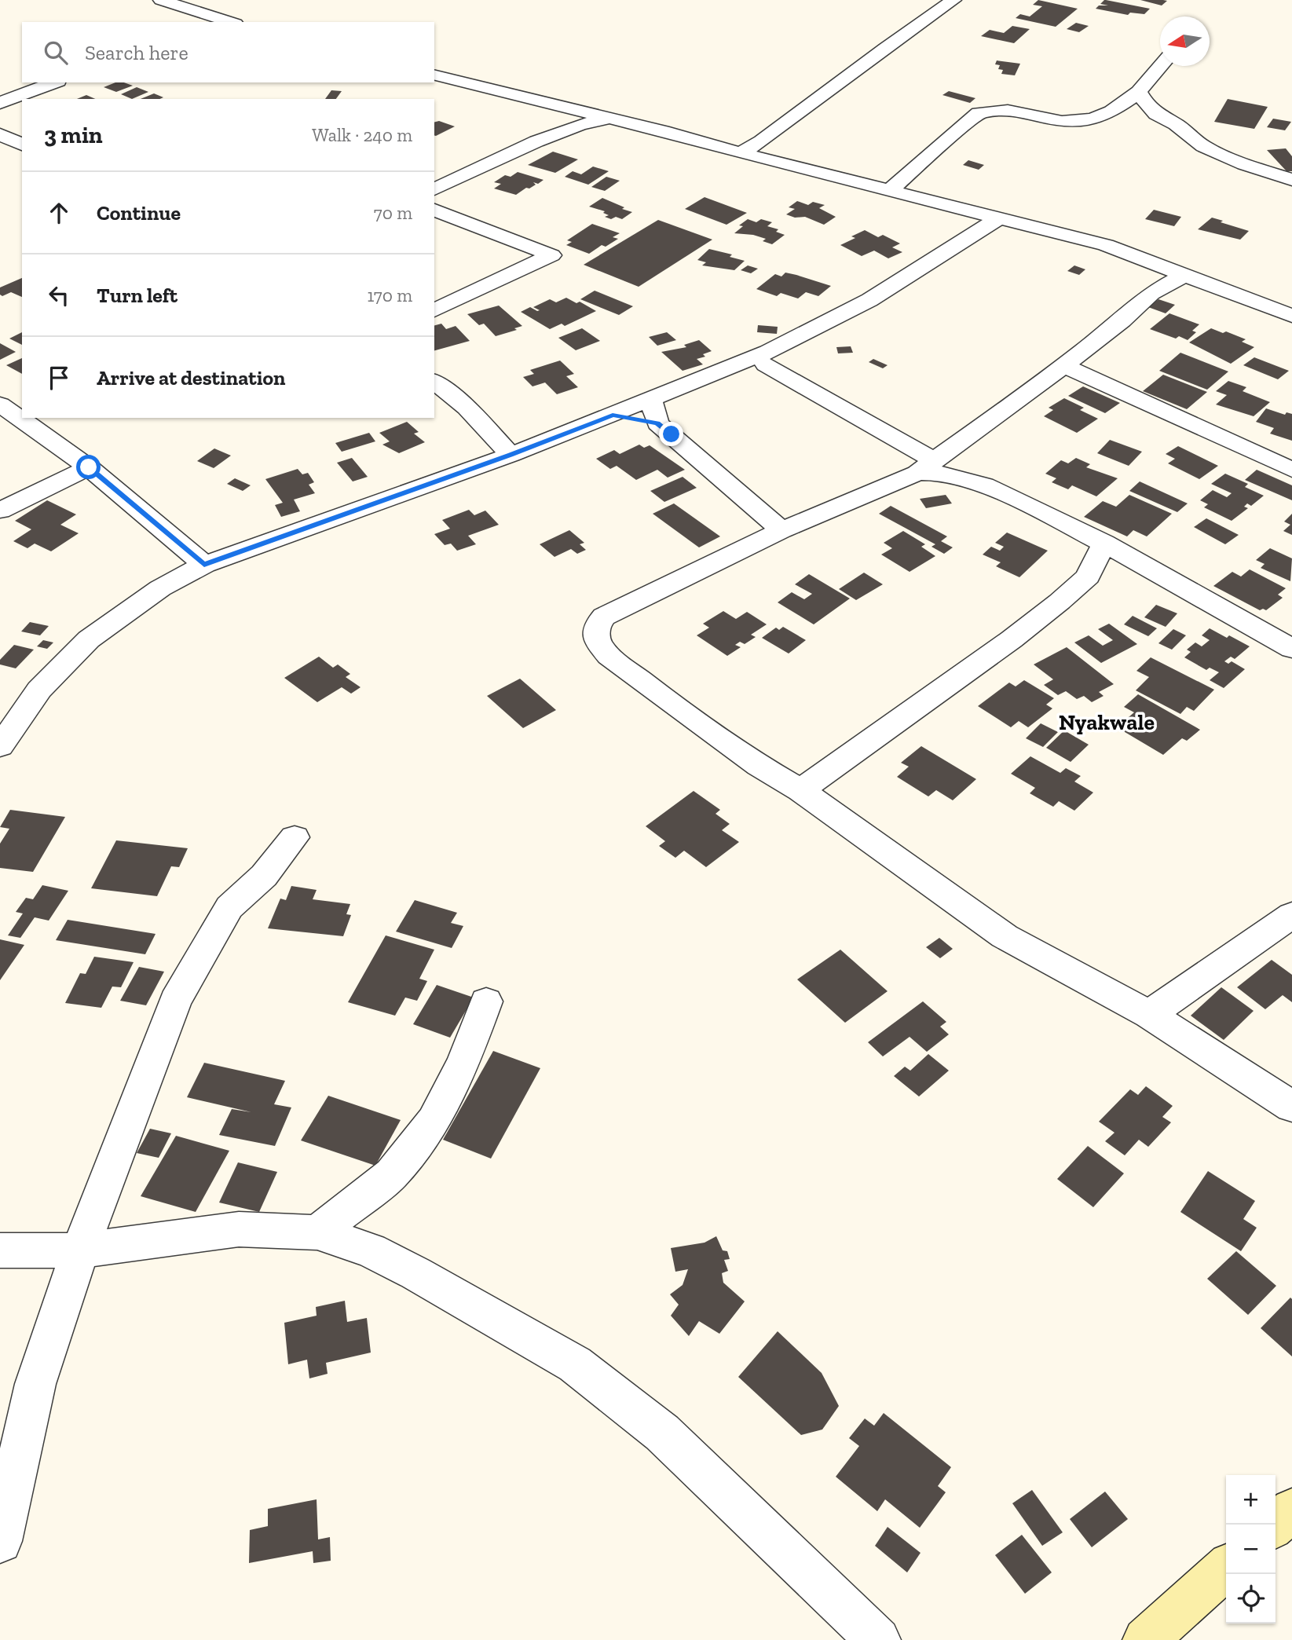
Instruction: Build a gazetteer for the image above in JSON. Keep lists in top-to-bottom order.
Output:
{
  "districts": ["Nyakwale"],
  "north": "left",
  "page": {
    "search": "Search here",
    "heading": ["3 min", "Walk · 240 m"],
    "list": [
      ["Continue", "70 m"],
      ["Turn left", "170 m"],
      "Arrive at destination"
    ],
    "map_buttons": ["+", "−"]
  }
}
